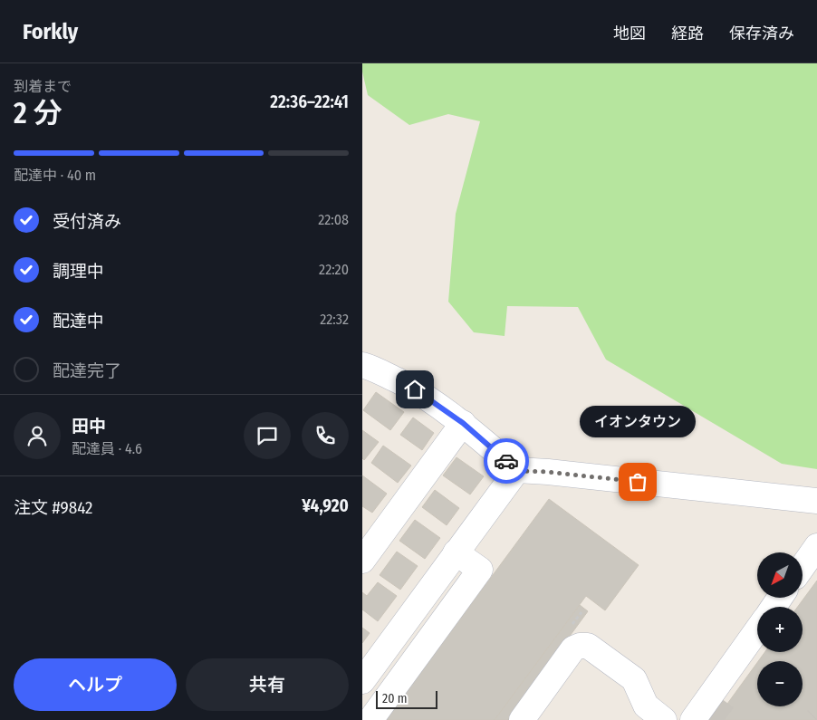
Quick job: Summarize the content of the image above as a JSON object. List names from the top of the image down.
{
  "places": ["イオンタウン"],
  "scale_bar": "20 m",
  "north": "bottom left",
  "page": {
    "header": "Forkly",
    "nav": ["地図", "経路", "保存済み"],
    "heading": ["2 分", "到着まで", "22:36–22:41"],
    "panel": [
      "田中",
      "配達員 · 4.6",
      "注文 #9842",
      "¥4,920"
    ],
    "bar": "配達中 · 40 m",
    "list": [
      ["受付済み", "22:08"],
      ["調理中", "22:20"],
      ["配達中", "22:32"],
      "配達完了"
    ],
    "bubble": "イオンタウン",
    "map_buttons": ["+", "−"],
    "buttons": ["ヘルプ", "共有"],
    "scale": "20 m"
  }
}
